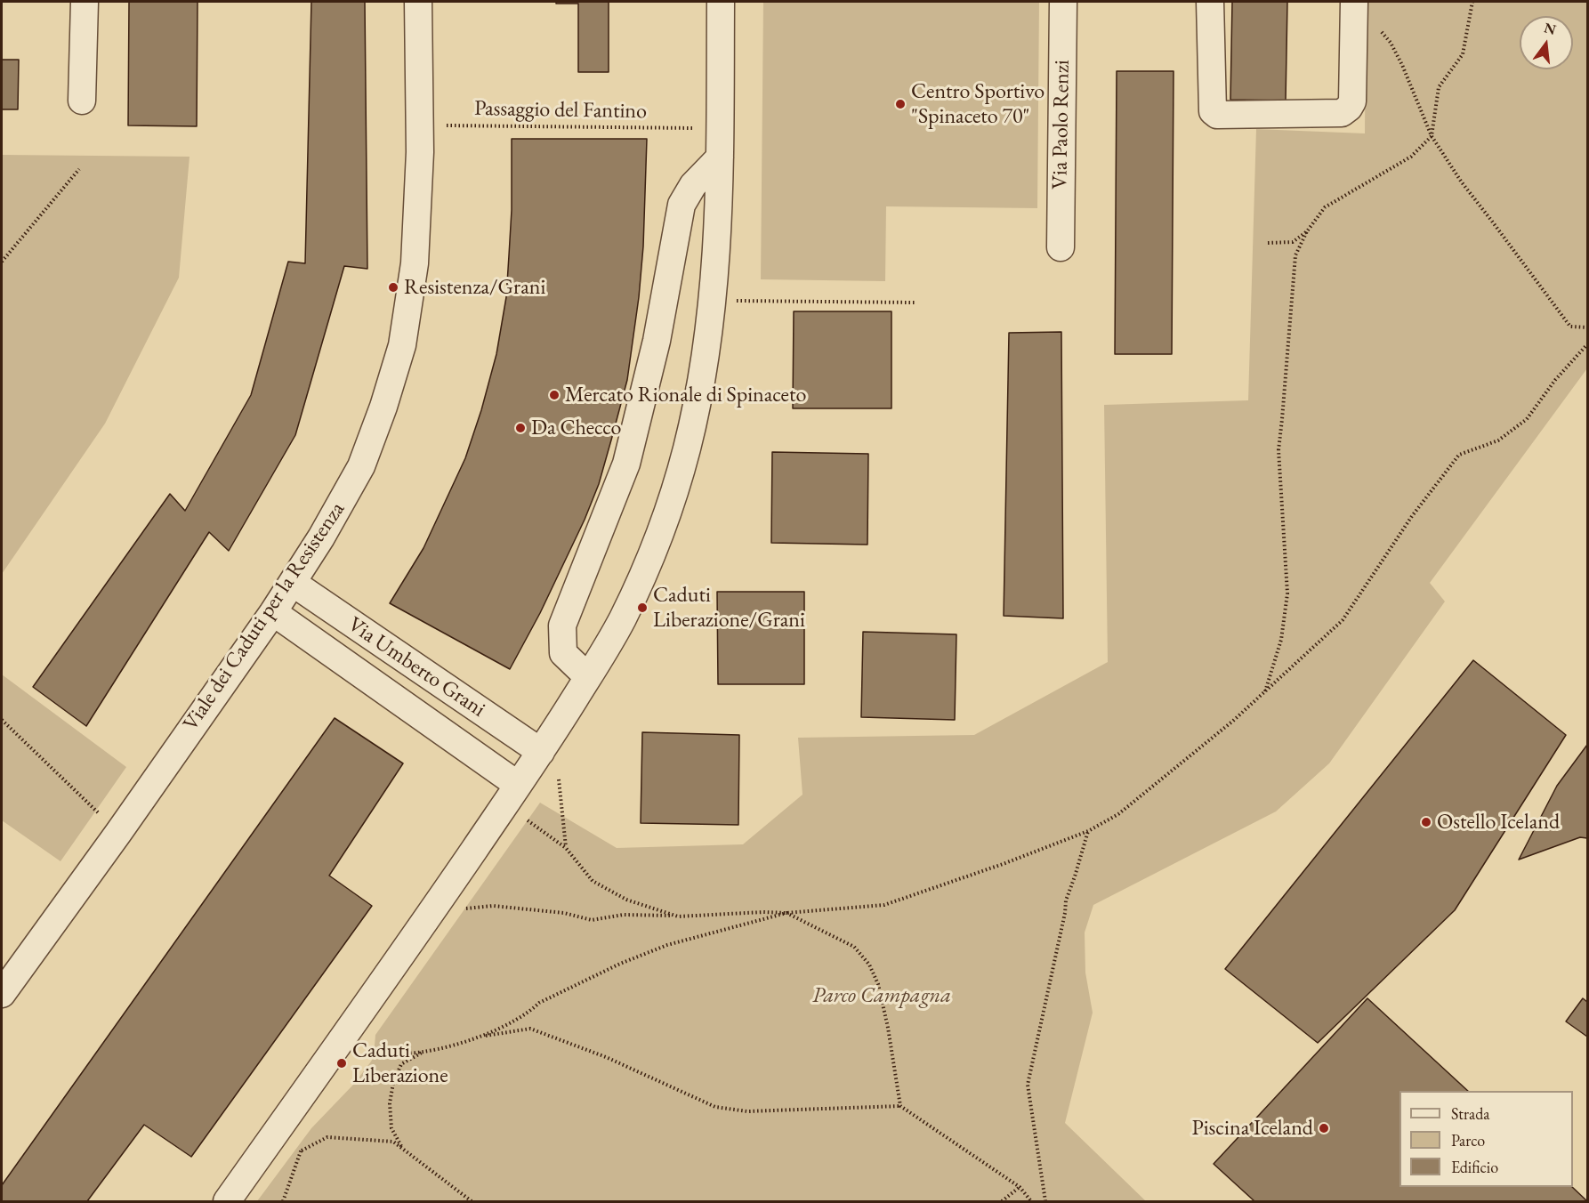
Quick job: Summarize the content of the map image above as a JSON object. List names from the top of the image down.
{
  "streets": {
    "street": ["Via Paolo Renzi", "Viale dei Caduti per la Resistenza", "Via Umberto Grani"],
    "path": ["Passaggio del Fantino"]
  },
  "crossings": [
    ["Passaggio del Fantino", "Viale dei Caduti per la Resistenza"],
    ["Viale dei Caduti per la Resistenza", "Via Umberto Grani"]
  ],
  "parks": ["Parco Campagna"],
  "places": [
    "Centro Sportivo \"Spinaceto 70\"",
    "Resistenza/Grani",
    "Mercato Rionale di Spinaceto",
    "Da Checco",
    "Caduti Liberazione/Grani",
    "Ostello Iceland",
    "Caduti Liberazione",
    "Piscina Iceland"
  ],
  "legend": ["Strada", "Parco", "Edificio"],
  "north": "top"
}
